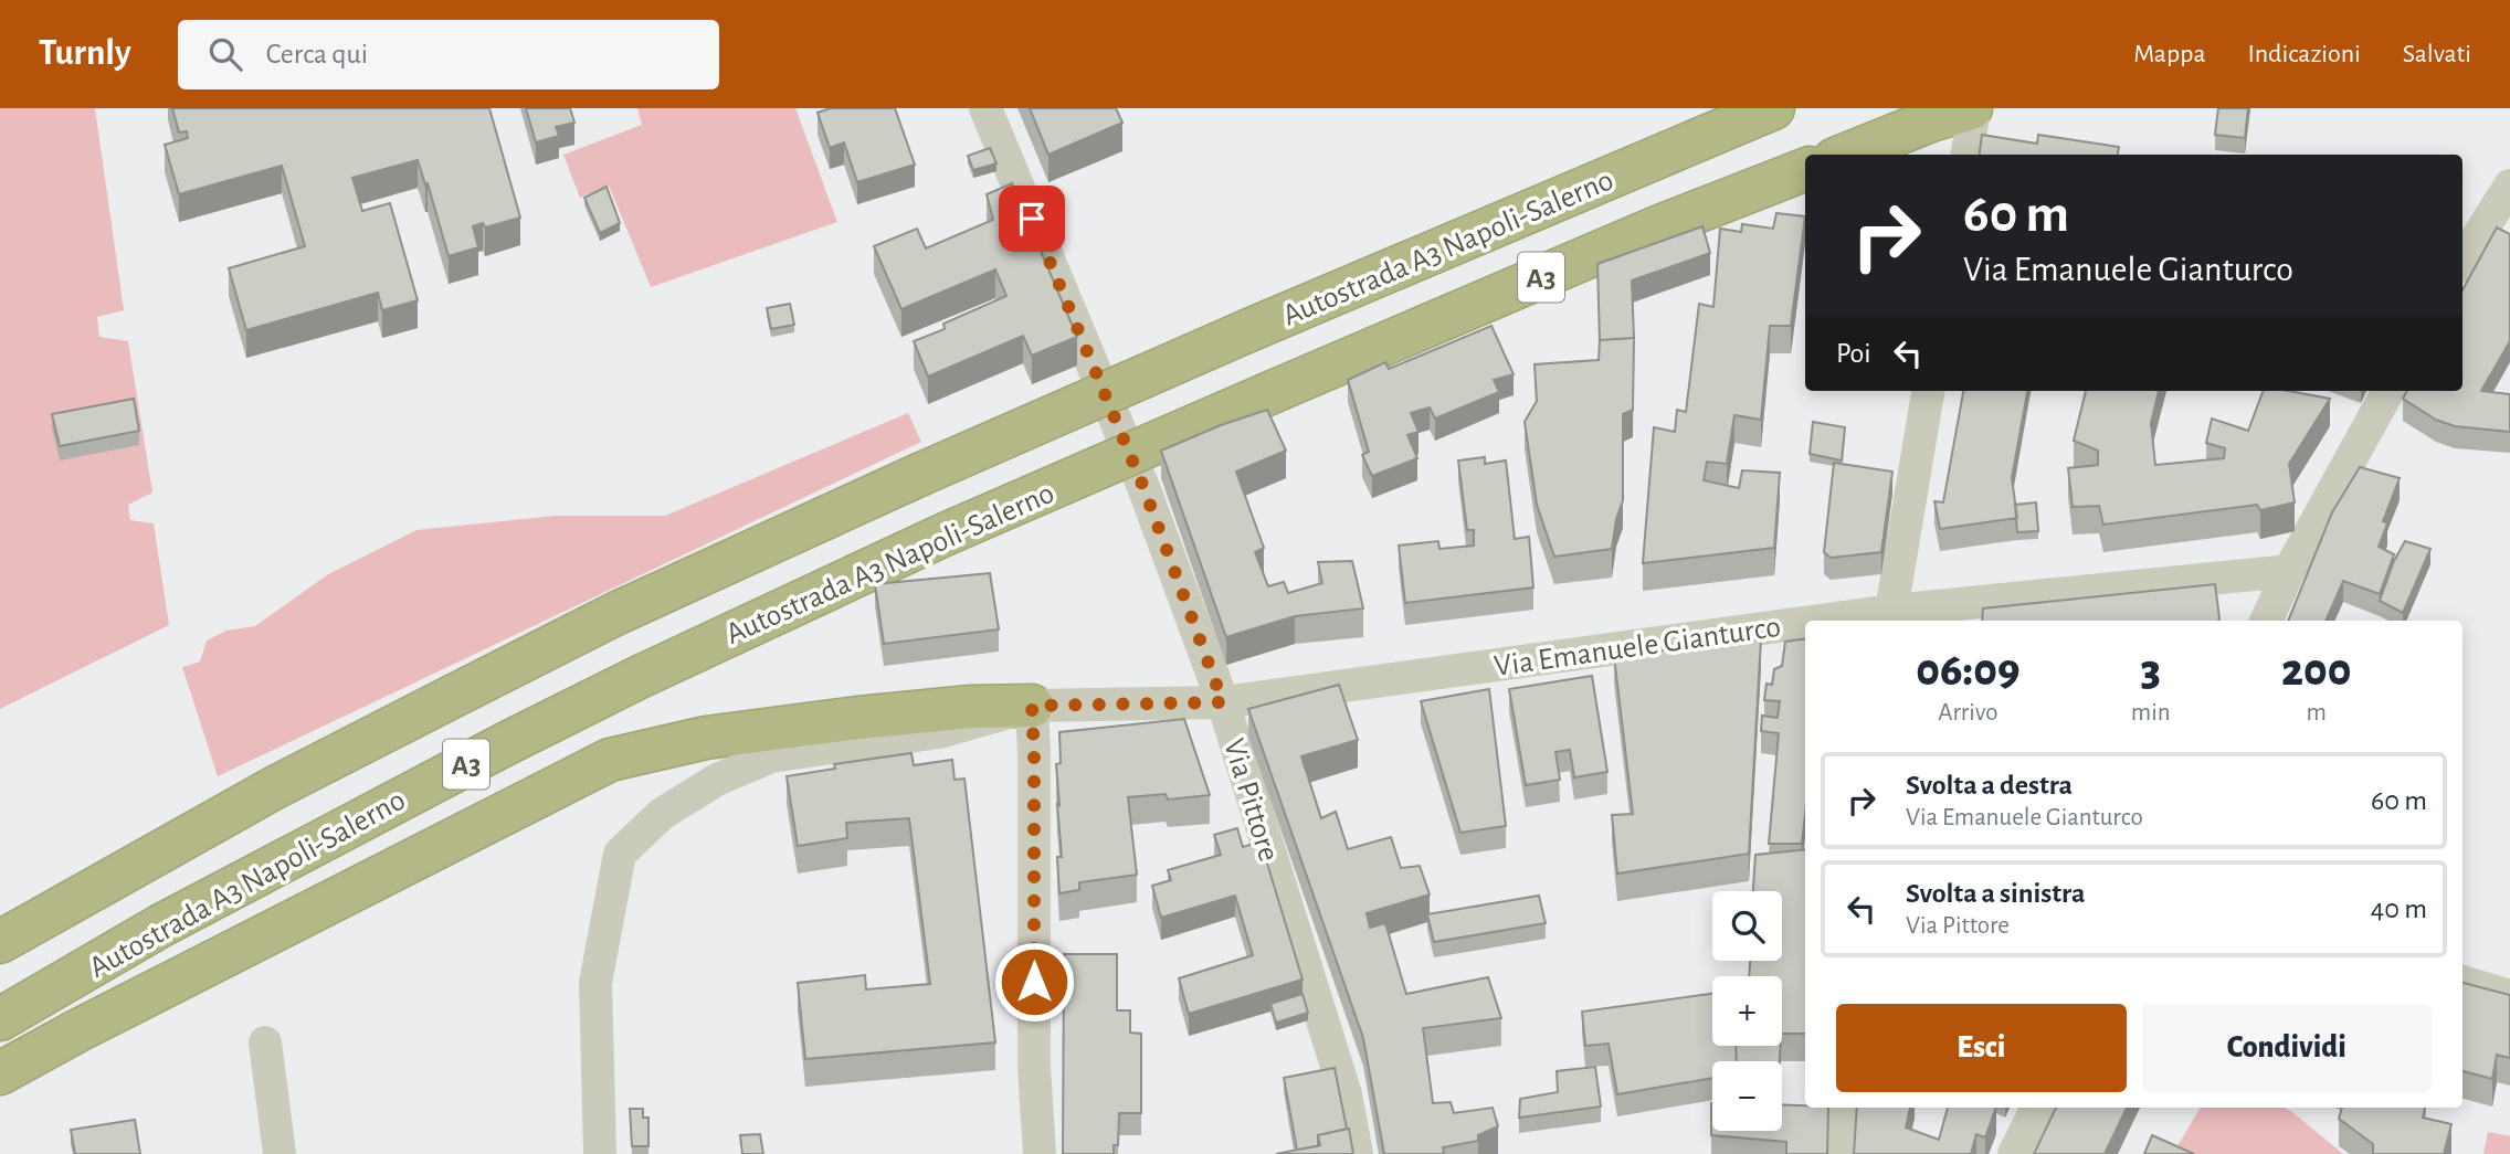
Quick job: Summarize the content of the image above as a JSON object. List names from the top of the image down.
{
  "streets": {
    "highway": ["Autostrada A3 Napoli-Salerno", "A3"],
    "street": ["Via Emanuele Gianturco", "Via Pittore"]
  },
  "crossings": [
    ["Via Emanuele Gianturco", "Via Pittore"]
  ],
  "page": {
    "header": "Turnly",
    "search": "Cerca qui",
    "nav": ["Mappa", "Indicazioni", "Salvati"],
    "turn": ["60 m", "Via Emanuele Gianturco"],
    "then": "Poi",
    "eta": [
      "06:09",
      "Arrivo",
      "3",
      "min",
      "200",
      "m"
    ],
    "list": [
      {
        "name": "Svolta a destra",
        "note": "Via Emanuele Gianturco",
        "value": "60 m"
      },
      {
        "name": "Svolta a sinistra",
        "note": "Via Pittore",
        "value": "40 m"
      }
    ],
    "map_buttons": ["+", "−"],
    "buttons": ["Esci", "Condividi"]
  }
}
